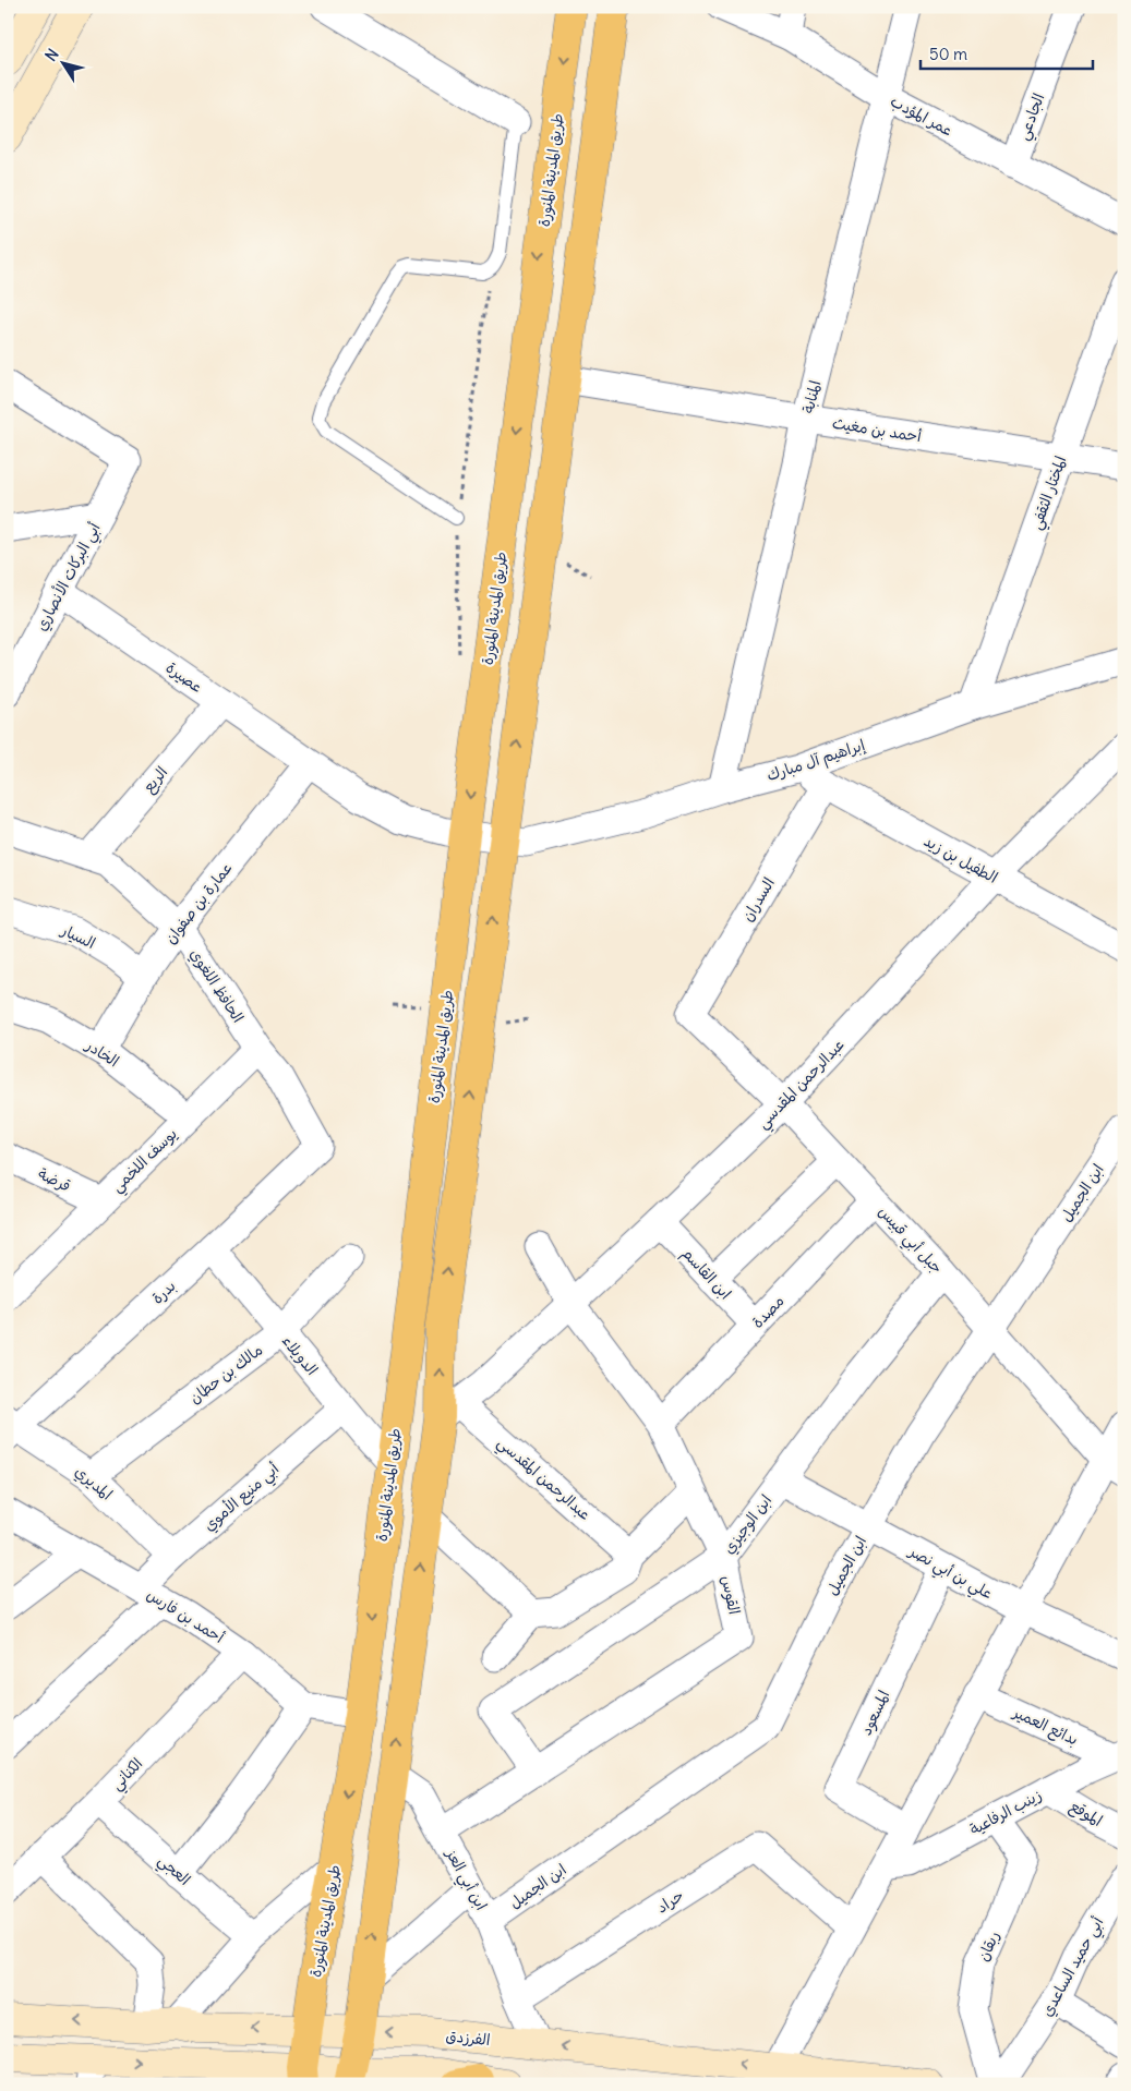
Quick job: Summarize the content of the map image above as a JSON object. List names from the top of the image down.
{
  "streets": {
    "main road": ["طريق المدينة المنورة", "الفرزدق"],
    "street": [
      "عمر المؤدب",
      "الجادعي",
      "المنابة",
      "أحمد بن مغيث",
      "المختار الثقفي",
      "أبي البركات الأنصاري",
      "عصيرة",
      "إبراهيم آل مبارك",
      "الريع",
      "الطفيل بن زيد",
      "السدران",
      "عمارة بن صفوان",
      "السيار",
      "الحافظ اللغوي",
      "الخادر",
      "عبدالرحمن المقدسي",
      "يوسف اللخمي",
      "قرضة",
      "ابن الجميل",
      "جبل أبي قبيس",
      "ابن القاسم",
      "بدرة",
      "مصدة",
      "الدويلاء",
      "مالك بن حطان",
      "المديري",
      "أبي منيع الأموي",
      "ابن الوجيزي",
      "علي بن أبي نصر",
      "القوس",
      "أحمد بن فارس",
      "المسعود",
      "بدائع العمير",
      "الكناني",
      "زينب الرفاعية",
      "الموقع",
      "العجي",
      "ابن أبي العز",
      "حراد",
      "ربقان",
      "أبي حميد الساعدي"
    ]
  },
  "crossings": [
    ["عمر المؤدب", "الجادعي"],
    ["عمر المؤدب", "المنابة"],
    ["طريق المدينة المنورة", "عصيرة"],
    ["طريق المدينة المنورة", "إبراهيم آل مبارك"],
    ["طريق المدينة المنورة", "الدويلاء"],
    ["طريق المدينة المنورة", "الفرزدق"],
    ["المنابة", "أحمد بن مغيث"],
    ["المنابة", "إبراهيم آل مبارك"],
    ["أحمد بن مغيث", "المختار الثقفي"],
    ["المختار الثقفي", "إبراهيم آل مبارك"],
    ["أبي البركات الأنصاري", "عصيرة"],
    ["عصيرة", "إبراهيم آل مبارك"],
    ["عصيرة", "الريع"],
    ["عصيرة", "عمارة بن صفوان"],
    ["إبراهيم آل مبارك", "الطفيل بن زيد"],
    ["الريع", "الحافظ اللغوي"],
    ["الطفيل بن زيد", "السدران"],
    ["الطفيل بن زيد", "عبدالرحمن المقدسي"],
    ["السدران", "جبل أبي قبيس"],
    ["عمارة بن صفوان", "السيار"],
    ["عمارة بن صفوان", "الحافظ اللغوي"],
    ["عمارة بن صفوان", "الخادر"],
    ["الحافظ اللغوي", "يوسف اللخمي"],
    ["الحافظ اللغوي", "بدرة"],
    ["الخادر", "يوسف اللخمي"],
    ["عبدالرحمن المقدسي", "جبل أبي قبيس"],
    ["عبدالرحمن المقدسي", "ابن القاسم"],
    ["عبدالرحمن المقدسي", "القوس"],
    ["يوسف اللخمي", "قرضة"],
    ["يوسف اللخمي", "بدرة"],
    ["ابن الجميل", "جبل أبي قبيس"],
    ["ابن الجميل", "علي بن أبي نصر"],
    ["ابن الجميل", "ابن أبي العز"],
    ["جبل أبي قبيس", "مصدة"],
    ["جبل أبي قبيس", "ابن الوجيزي"],
    ["ابن القاسم", "مصدة"],
    ["بدرة", "الدويلاء"],
    ["بدرة", "المديري"],
    ["مصدة", "القوس"],
    ["الدويلاء", "مالك بن حطان"],
    ["الدويلاء", "أبي منيع الأموي"],
    ["مالك بن حطان", "المديري"],
    ["المديري", "أبي منيع الأموي"],
    ["أبي منيع الأموي", "أحمد بن فارس"],
    ["ابن الوجيزي", "علي بن أبي نصر"],
    ["ابن الوجيزي", "القوس"],
    ["علي بن أبي نصر", "المسعود"],
    ["القوس", "ابن أبي العز"],
    ["أحمد بن فارس", "الكناني"],
    ["بدائع العمير", "زينب الرفاعية"],
    ["الكناني", "العجي"],
    ["زينب الرفاعية", "الموقع"],
    ["زينب الرفاعية", "ربقان"],
    ["ابن أبي العز", "حراد"]
  ],
  "scale_bar": "50 m",
  "north": "top left"
}
